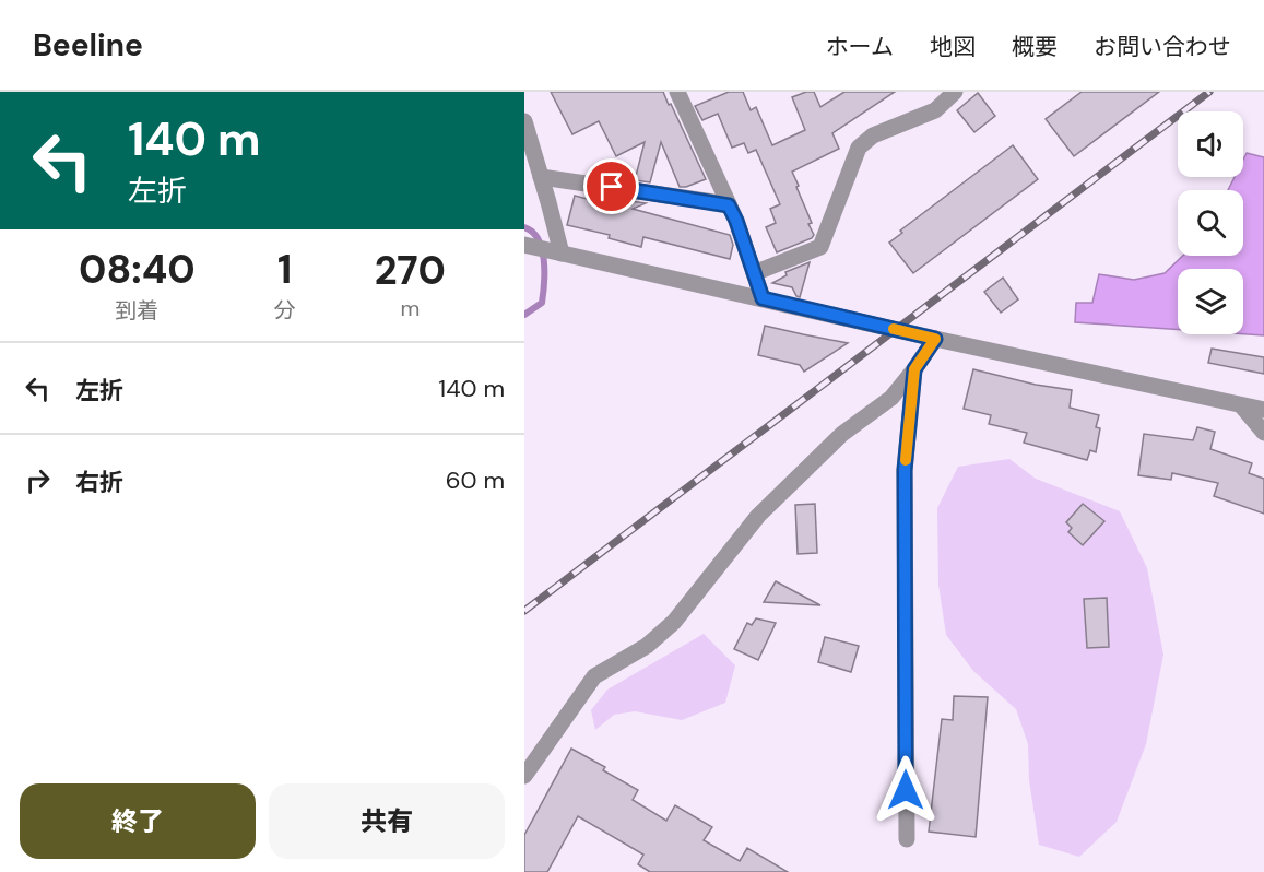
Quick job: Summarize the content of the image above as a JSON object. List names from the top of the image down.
{
  "page": {
    "header": "Beeline",
    "nav": [
      "ホーム",
      "地図",
      "概要",
      "お問い合わせ"
    ],
    "turn": ["140 m", "左折"],
    "eta": [
      "08:40",
      "到着",
      "1",
      "分",
      "270",
      "m"
    ],
    "list": [
      {
        "name": "左折",
        "value": "140 m"
      },
      {
        "name": "右折",
        "value": "60 m"
      }
    ],
    "buttons": ["終了", "共有"]
  }
}
